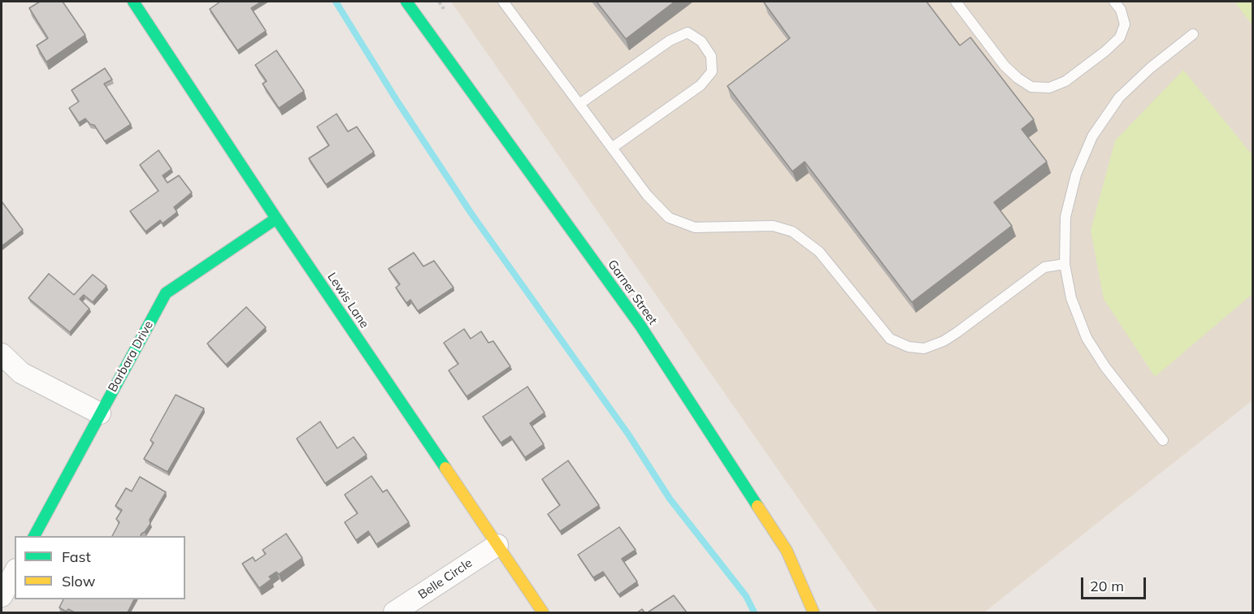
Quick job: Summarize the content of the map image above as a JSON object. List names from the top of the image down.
{
  "streets": {
    "street": [
      "Garner Street",
      "Lewis Lane",
      "Barbara Drive",
      "Belle Circle"
    ]
  },
  "crossings": [
    ["Lewis Lane", "Barbara Drive"],
    ["Lewis Lane", "Belle Circle"]
  ],
  "legend": ["Fast", "Slow"],
  "scale_bar": "20 m"
}
